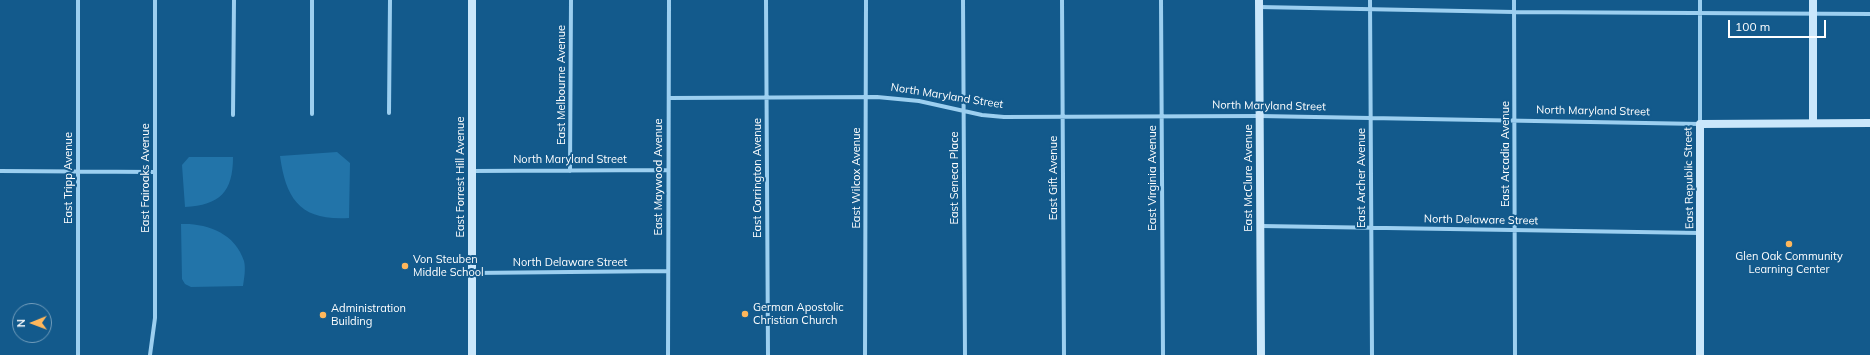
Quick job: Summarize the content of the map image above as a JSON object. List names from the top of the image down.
{
  "streets": {
    "street": [
      "East Melbourne Avenue",
      "North Maryland Street",
      "East Arcadia Avenue",
      "East Forrest Hill Avenue",
      "East Maywood Avenue",
      "East Tripp Avenue",
      "East Fairoaks Avenue",
      "East Corrington Avenue",
      "East Wilcox Avenue",
      "East Seneca Place",
      "East Gift Avenue",
      "East Virginia Avenue",
      "East McClure Avenue",
      "East Archer Avenue",
      "East Republic Street",
      "North Delaware Street"
    ]
  },
  "crossings": [
    ["East Melbourne Avenue", "North Maryland Street"],
    ["North Maryland Street", "East Arcadia Avenue"],
    ["North Maryland Street", "East Forrest Hill Avenue"],
    ["North Maryland Street", "East Maywood Avenue"],
    ["North Maryland Street", "East Corrington Avenue"],
    ["North Maryland Street", "East Wilcox Avenue"],
    ["North Maryland Street", "East Seneca Place"],
    ["North Maryland Street", "East Gift Avenue"],
    ["North Maryland Street", "East Virginia Avenue"],
    ["North Maryland Street", "East McClure Avenue"],
    ["North Maryland Street", "East Archer Avenue"],
    ["North Maryland Street", "East Republic Street"],
    ["East Arcadia Avenue", "North Delaware Street"],
    ["East Forrest Hill Avenue", "North Delaware Street"],
    ["East Maywood Avenue", "North Delaware Street"],
    ["East McClure Avenue", "North Delaware Street"],
    ["East Archer Avenue", "North Delaware Street"],
    ["East Republic Street", "North Delaware Street"]
  ],
  "places": [
    "Glen Oak Community Learning Center",
    "Von Steuben Middle School",
    "German Apostolic Christian Church",
    "Administration Building"
  ],
  "scale_bar": "100 m",
  "north": "left"
}
